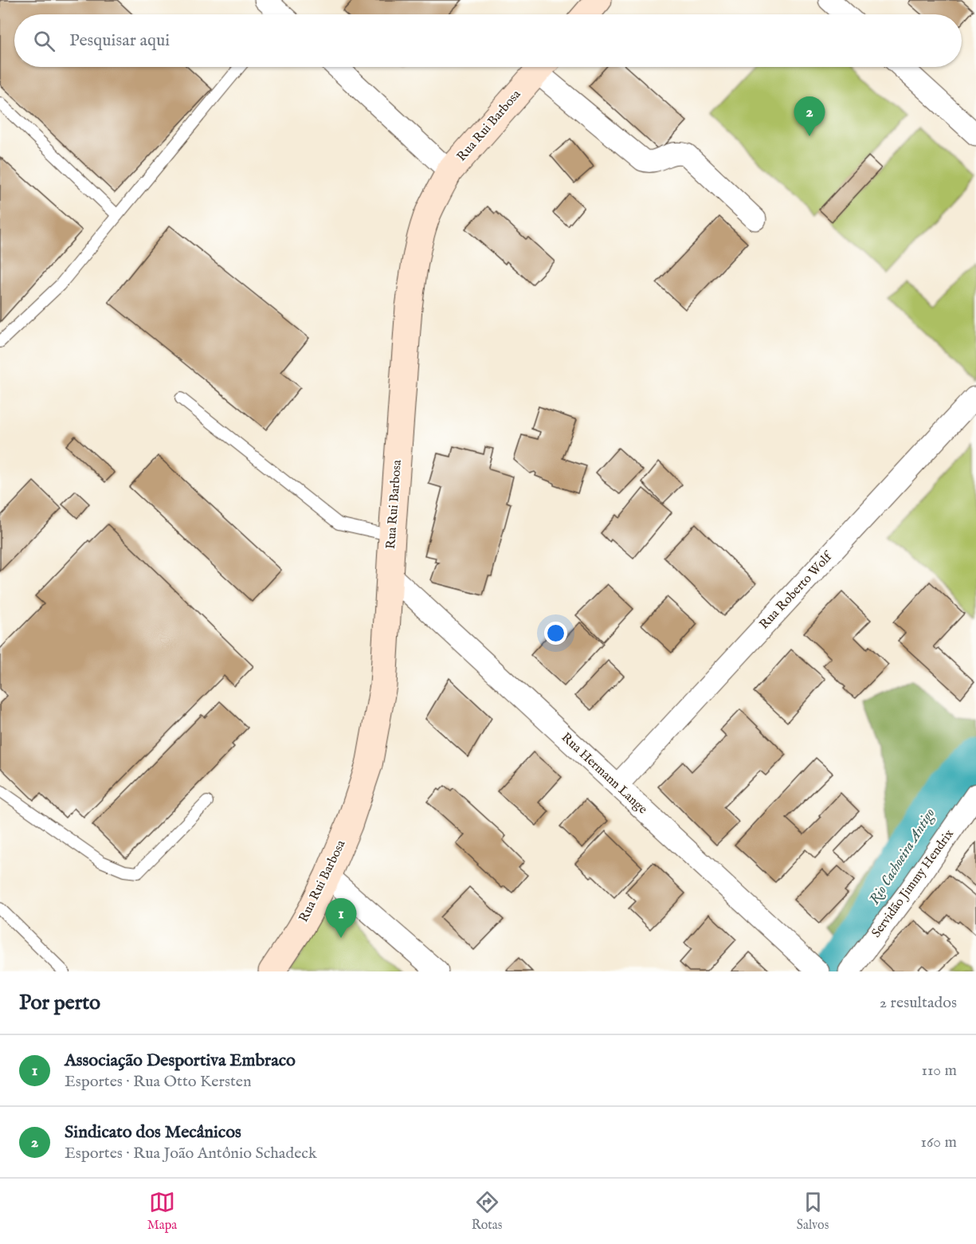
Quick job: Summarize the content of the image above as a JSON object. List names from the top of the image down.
{
  "streets": {
    "main road": ["Rua Rui Barbosa"],
    "street": ["Rua Roberto Wolf", "Rua Hermann Lange", "Servidão Jimmy Hendrix"]
  },
  "crossings": [
    ["Rua Rui Barbosa", "Rua Hermann Lange"],
    ["Rua Roberto Wolf", "Rua Hermann Lange"]
  ],
  "water": ["Rio Cachoeira Antigo"],
  "page": {
    "search": "Pesquisar aqui",
    "pins": ["2", "1"],
    "heading": ["Por perto", "2 resultados"],
    "list": [
      {
        "mark": "1",
        "name": "Associação Desportiva Embraco",
        "note": "Esportes · Rua Otto Kersten",
        "value": "110 m"
      },
      {
        "mark": "2",
        "name": "Sindicato dos Mecânicos",
        "note": "Esportes · Rua João Antônio Schadeck",
        "value": "160 m"
      }
    ],
    "nav": ["Mapa", "Rotas", "Salvos"]
  }
}
